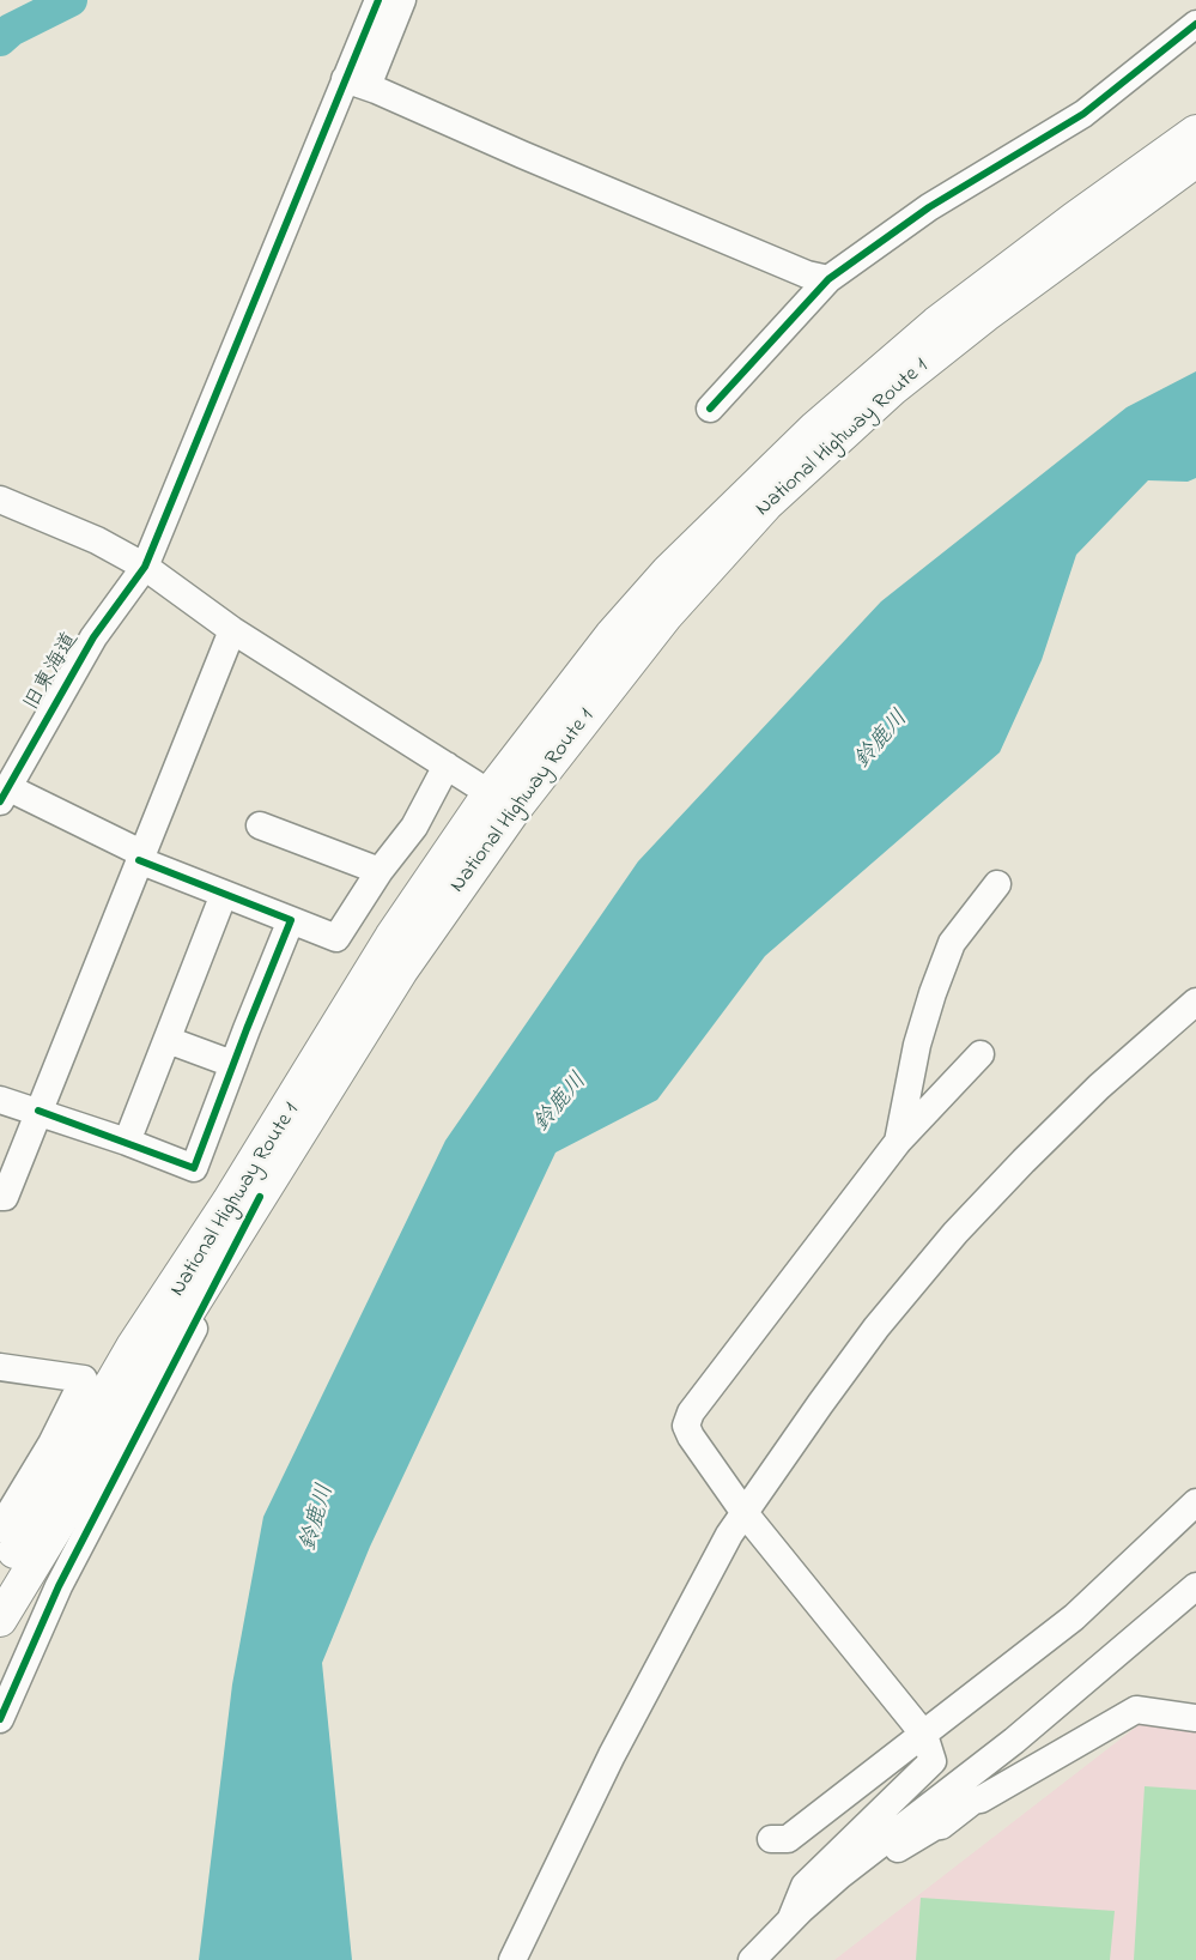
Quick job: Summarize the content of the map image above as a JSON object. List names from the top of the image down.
{
  "streets": {
    "highway": ["National Highway Route 1"],
    "street": ["旧東海道"]
  },
  "water": ["鈴鹿川"]
}
